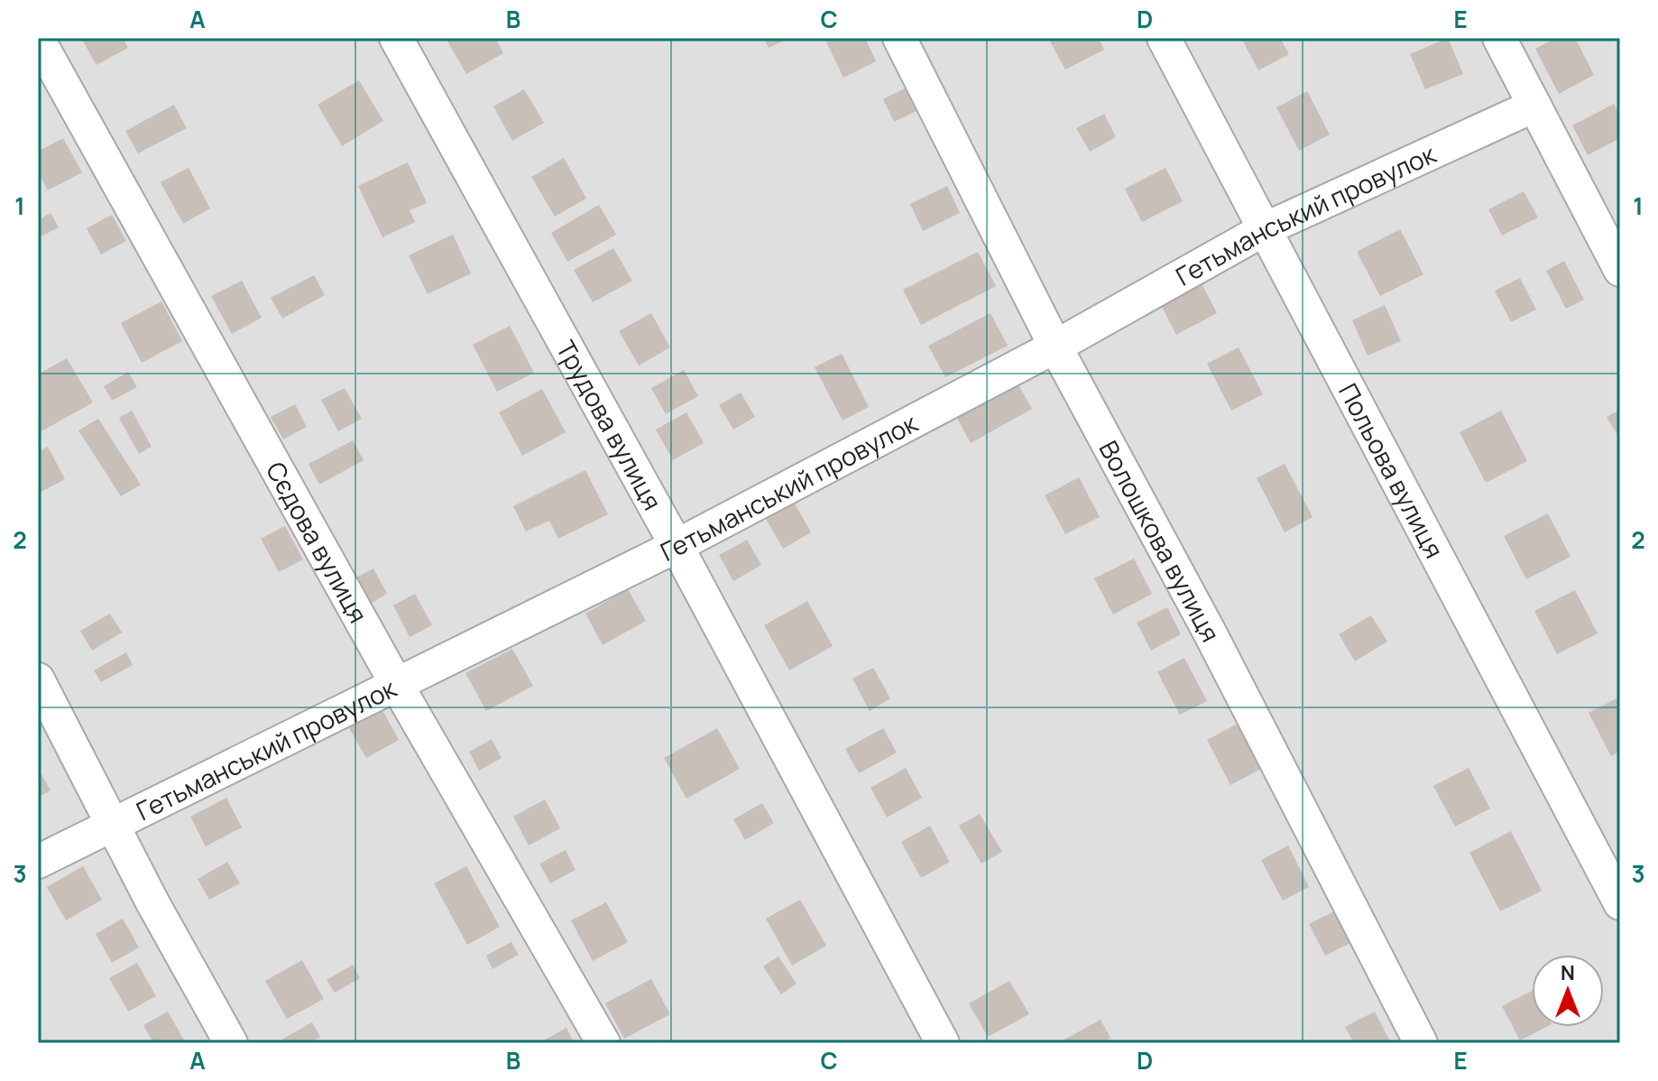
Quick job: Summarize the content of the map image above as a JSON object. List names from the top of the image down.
{
  "streets": {
    "street": [
      "Гетьманський провулок",
      "Трудова вулиця",
      "Польова вулиця",
      "Волошкова вулиця",
      "Сєдова вулиця"
    ]
  },
  "crossings": [
    ["Гетьманський провулок", "Трудова вулиця"],
    ["Гетьманський провулок", "Польова вулиця"],
    ["Гетьманський провулок", "Волошкова вулиця"],
    ["Гетьманський провулок", "Сєдова вулиця"]
  ],
  "north": "top",
  "grid": {
    "columns": [
      "A",
      "B",
      "C",
      "D",
      "E"
    ],
    "rows": ["1", "2", "3"]
  }
}
